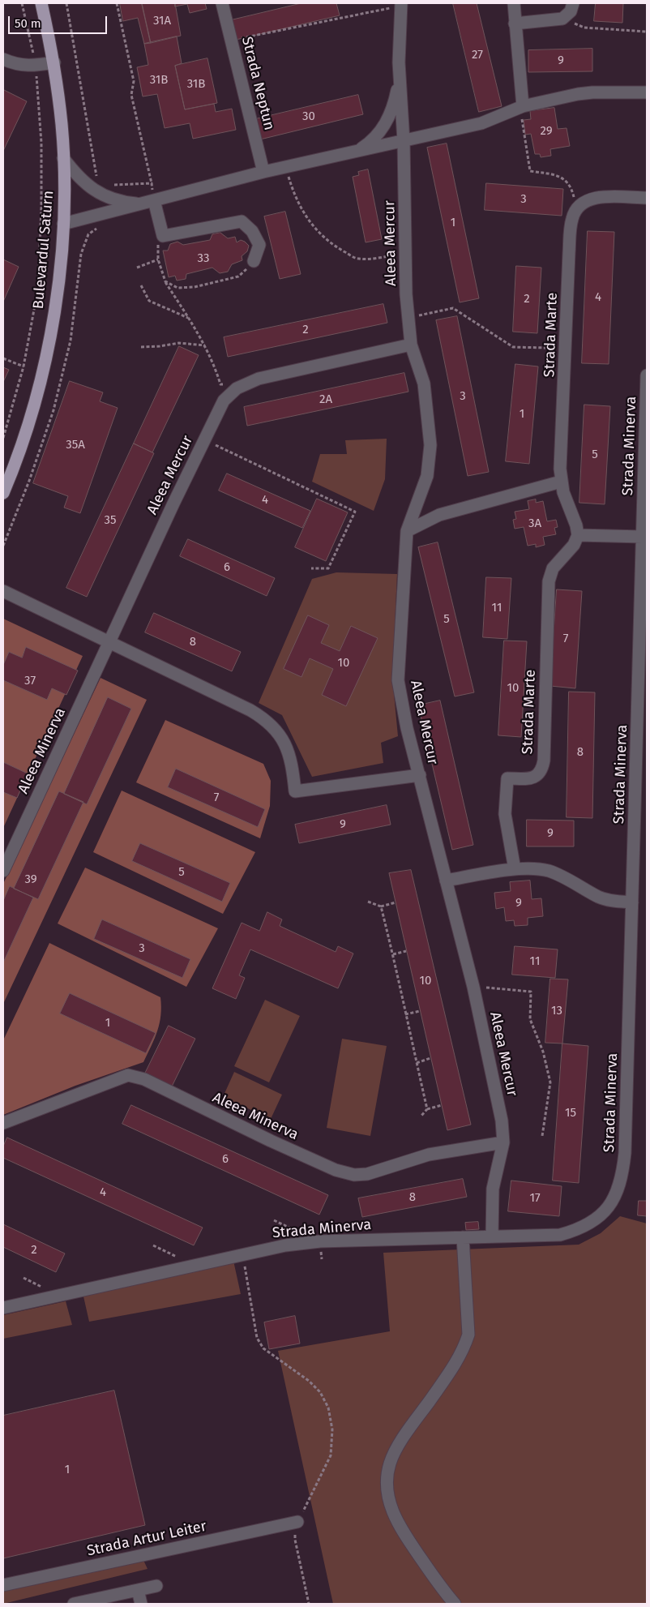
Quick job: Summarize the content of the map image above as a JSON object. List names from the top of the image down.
{
  "streets": {
    "main road": ["Bulevardul Saturn"],
    "street": [
      "Strada Neptun",
      "Aleea Mercur",
      "Strada Marte",
      "Strada Minerva",
      "Aleea Minerva",
      "Strada Artur Leiter"
    ]
  },
  "crossings": [
    ["Aleea Mercur", "Strada Minerva"],
    ["Aleea Mercur", "Aleea Minerva"]
  ],
  "house_numbers": [
    "31A",
    "27",
    "9",
    "31B",
    "31B",
    "30",
    "29",
    "3",
    "1",
    "33",
    "4",
    "2",
    "2",
    "3",
    "2A",
    "1",
    "35A",
    "5",
    "4",
    "35",
    "3A",
    "6",
    "11",
    "5",
    "7",
    "8",
    "10",
    "37",
    "10",
    "8",
    "7",
    "9",
    "9",
    "5",
    "39",
    "9",
    "3",
    "11",
    "10",
    "13",
    "1",
    "15",
    "6",
    "4",
    "8",
    "17",
    "2",
    "1"
  ],
  "scale_bar": "50 m"
}
